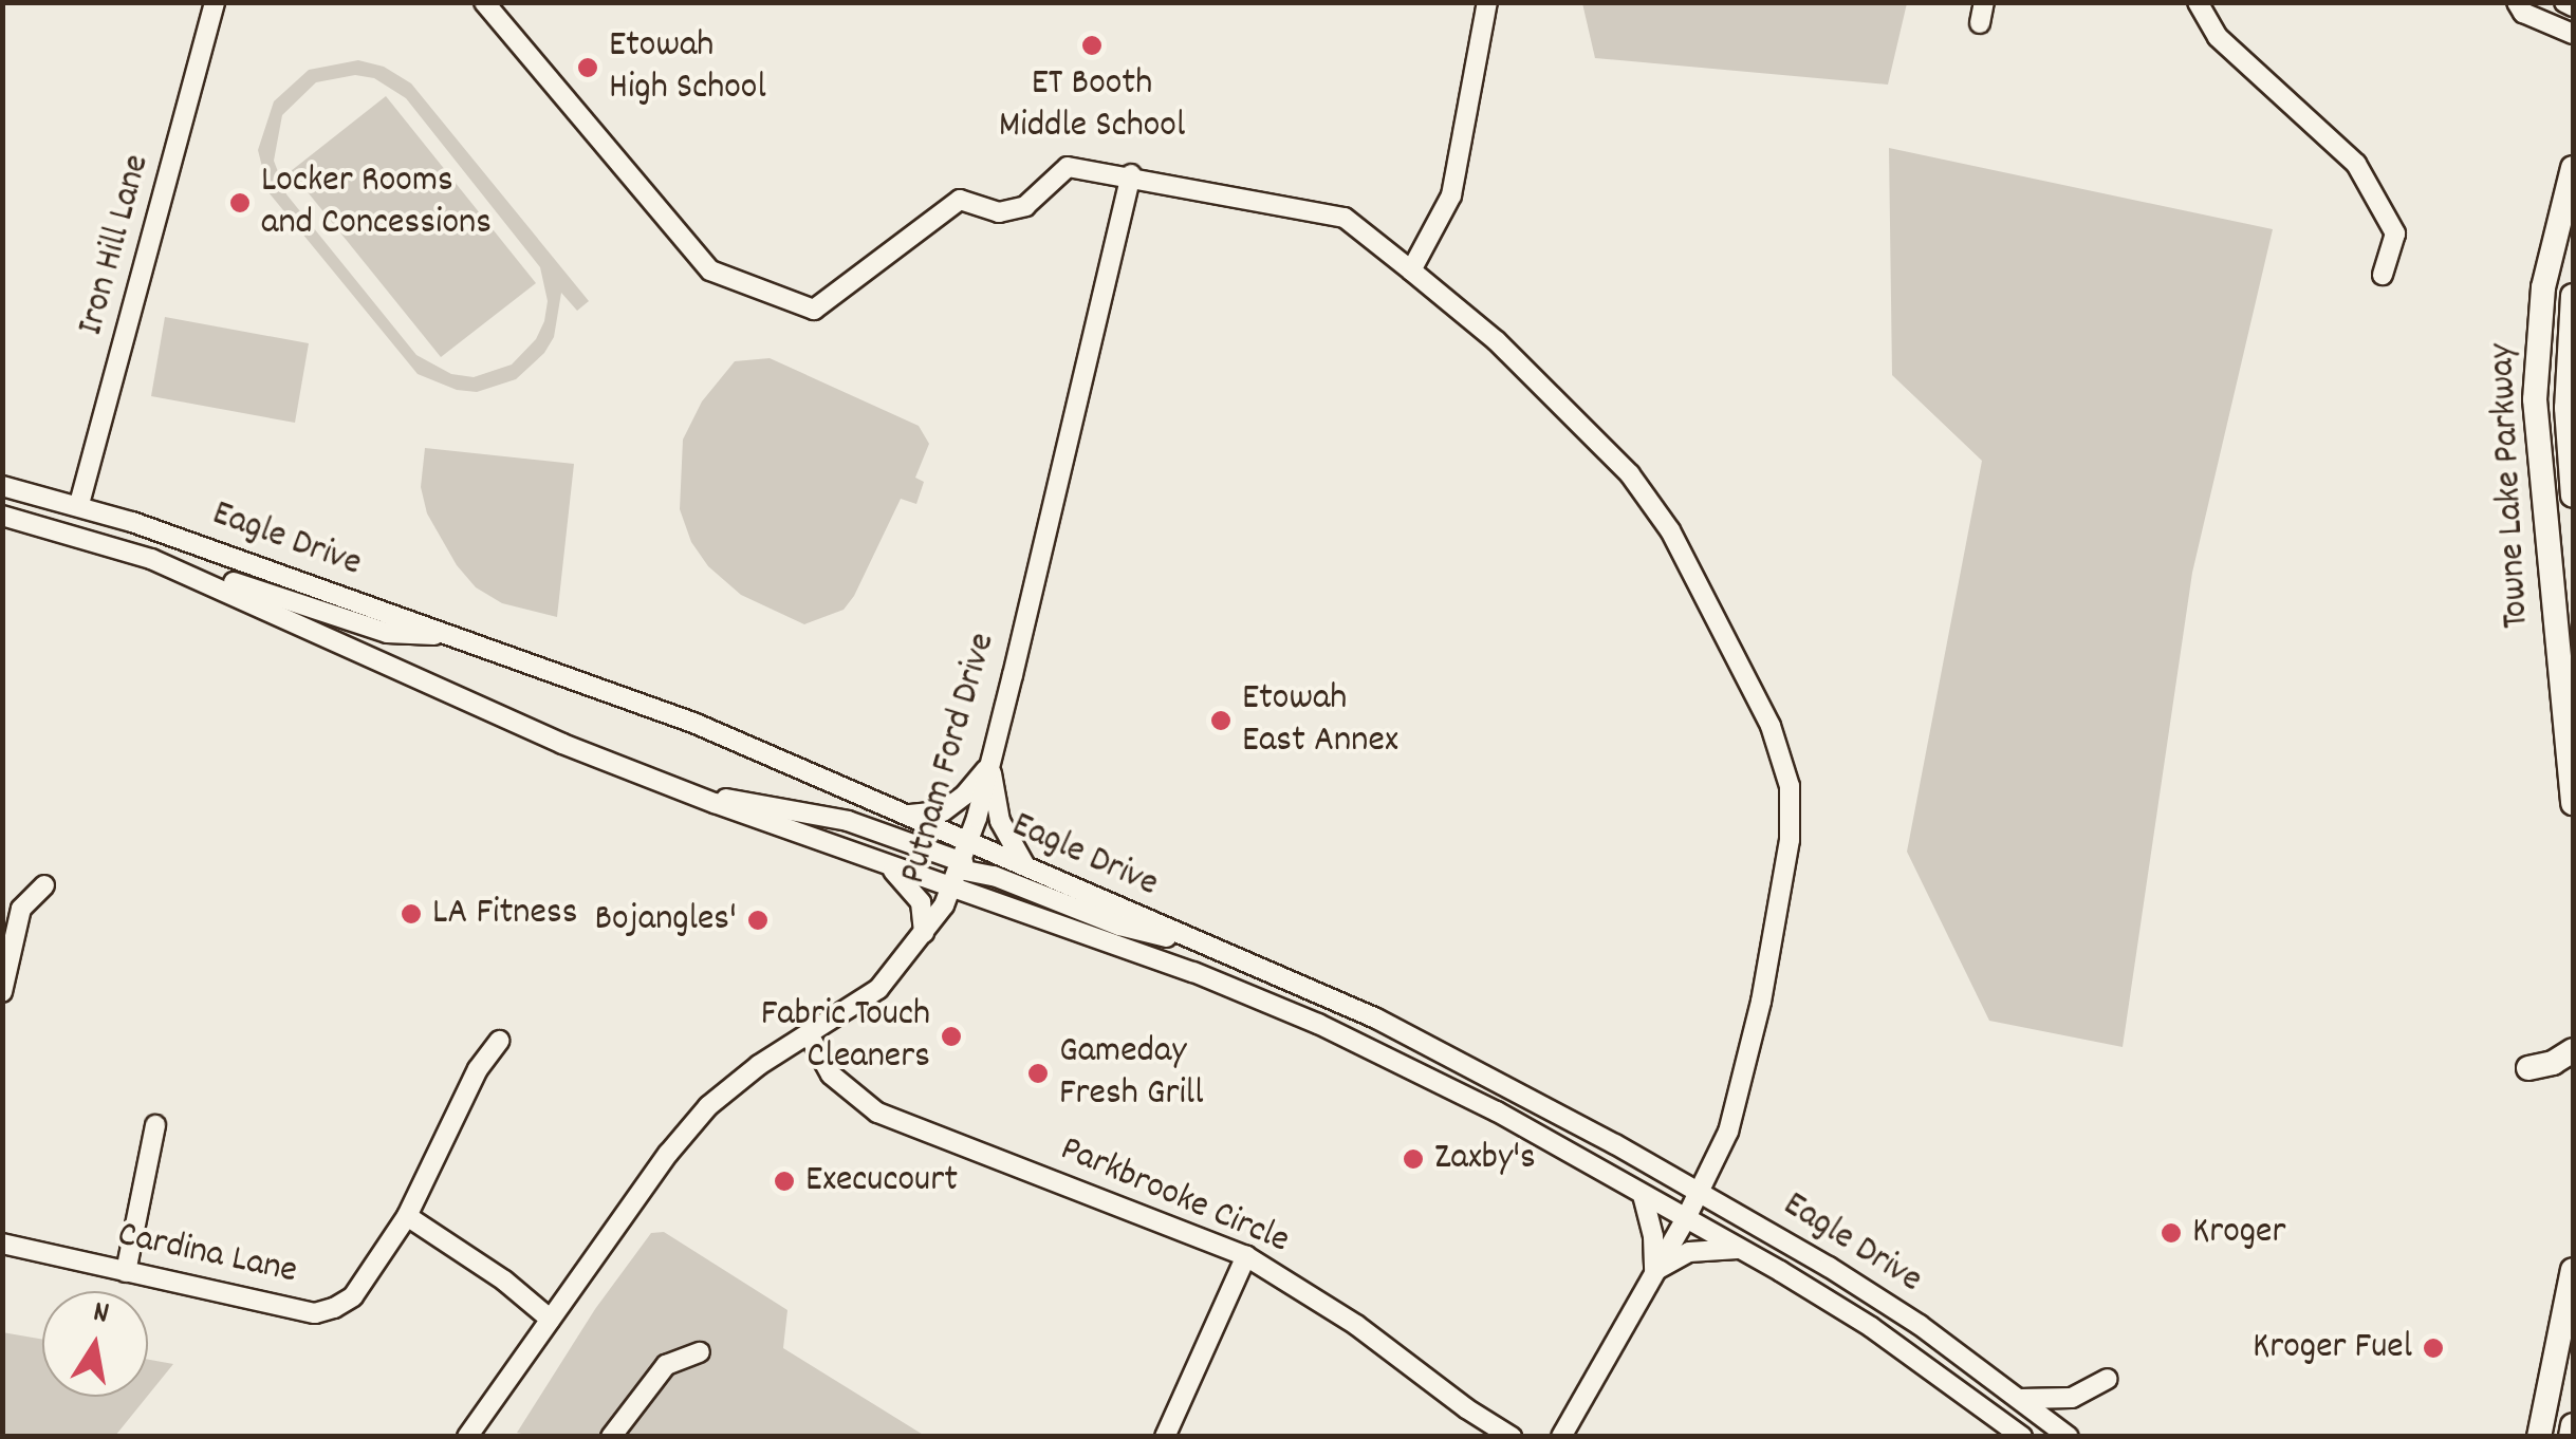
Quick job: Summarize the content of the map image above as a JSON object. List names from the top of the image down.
{
  "streets": {
    "main road": ["Towne Lake Parkway"],
    "street": [
      "Iron Hill Lane",
      "Eagle Drive",
      "Putnam Ford Drive",
      "Parkbrooke Circle",
      "Cardina Lane"
    ]
  },
  "crossings": [
    ["Iron Hill Lane", "Eagle Drive"],
    ["Eagle Drive", "Putnam Ford Drive"],
    ["Putnam Ford Drive", "Parkbrooke Circle"]
  ],
  "places": [
    "ET Booth Middle School",
    "Etowah High School",
    "Locker Rooms and Concessions",
    "Etowah East Annex",
    "LA Fitness",
    "Bojangles'",
    "Fabric Touch Cleaners",
    "Gameday Fresh Grill",
    "Zaxby's",
    "Execucourt",
    "Kroger",
    "Kroger Fuel"
  ],
  "north": "top"
}
